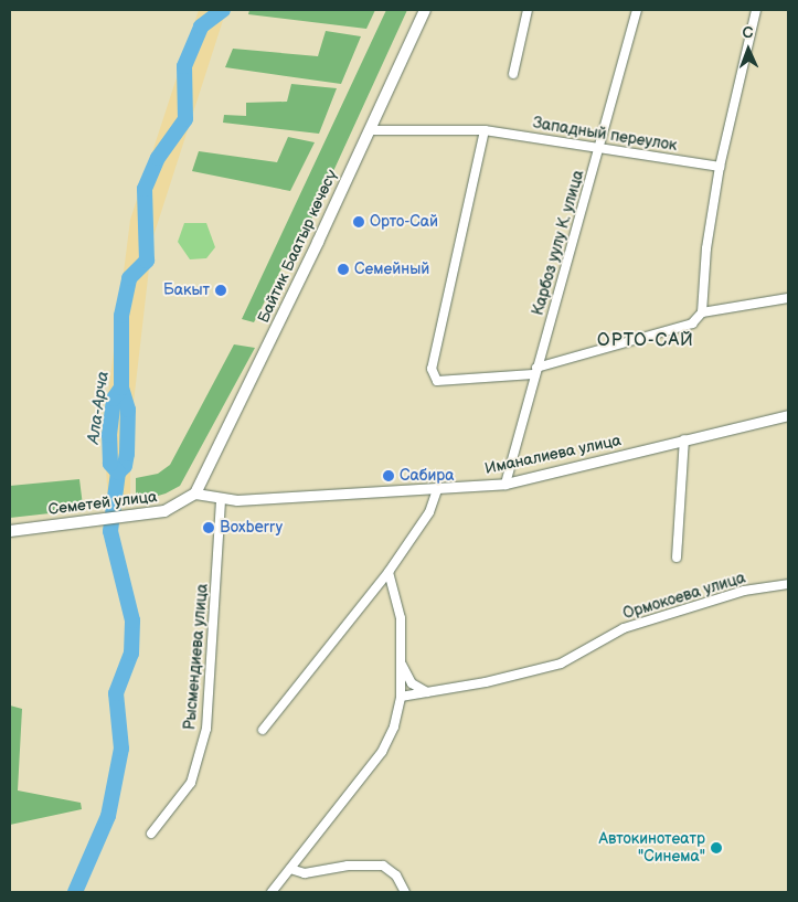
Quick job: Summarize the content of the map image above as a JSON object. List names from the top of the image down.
{
  "streets": {
    "main road": ["Байтик Баатыр көчөсү", "Семетей улица"],
    "street": [
      "Западный переулок",
      "Карбоз уулу К. улица",
      "Иманалиева улица",
      "Ормокоева улица",
      "Рысмендиева улица"
    ]
  },
  "crossings": [
    ["Западный переулок", "Карбоз уулу К. улица"],
    ["Западный переулок", "Байтик Баатыр көчөсү"],
    ["Карбоз уулу К. улица", "Иманалиева улица"],
    ["Байтик Баатыр көчөсү", "Иманалиева улица"],
    ["Байтик Баатыр көчөсү", "Семетей улица"],
    ["Иманалиева улица", "Семетей улица"],
    ["Иманалиева улица", "Рысмендиева улица"]
  ],
  "districts": ["ОРТО-САЙ"],
  "water": ["Ала-Арча"],
  "places": [
    "Орто-Сай",
    "Семейный",
    "Бакыт",
    "Сабира",
    "Boxberry",
    "Автокинотеатр \"Синема\""
  ],
  "north": "top"
}
